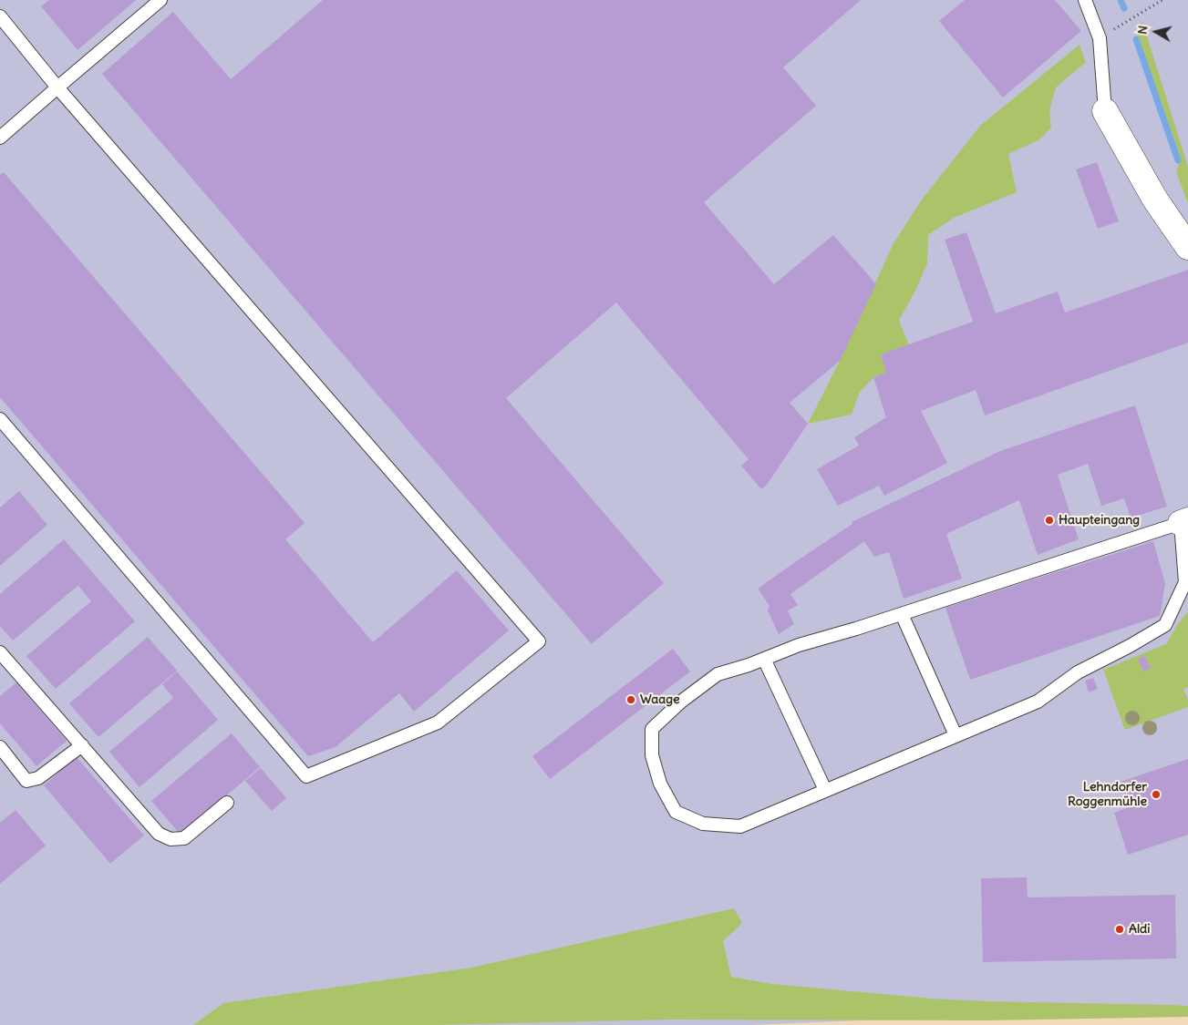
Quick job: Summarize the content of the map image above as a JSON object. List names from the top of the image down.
{
  "places": [
    "Haupteingang",
    "Waage",
    "Lehndorfer Roggenmühle",
    "Aldi"
  ],
  "north": "left"
}
